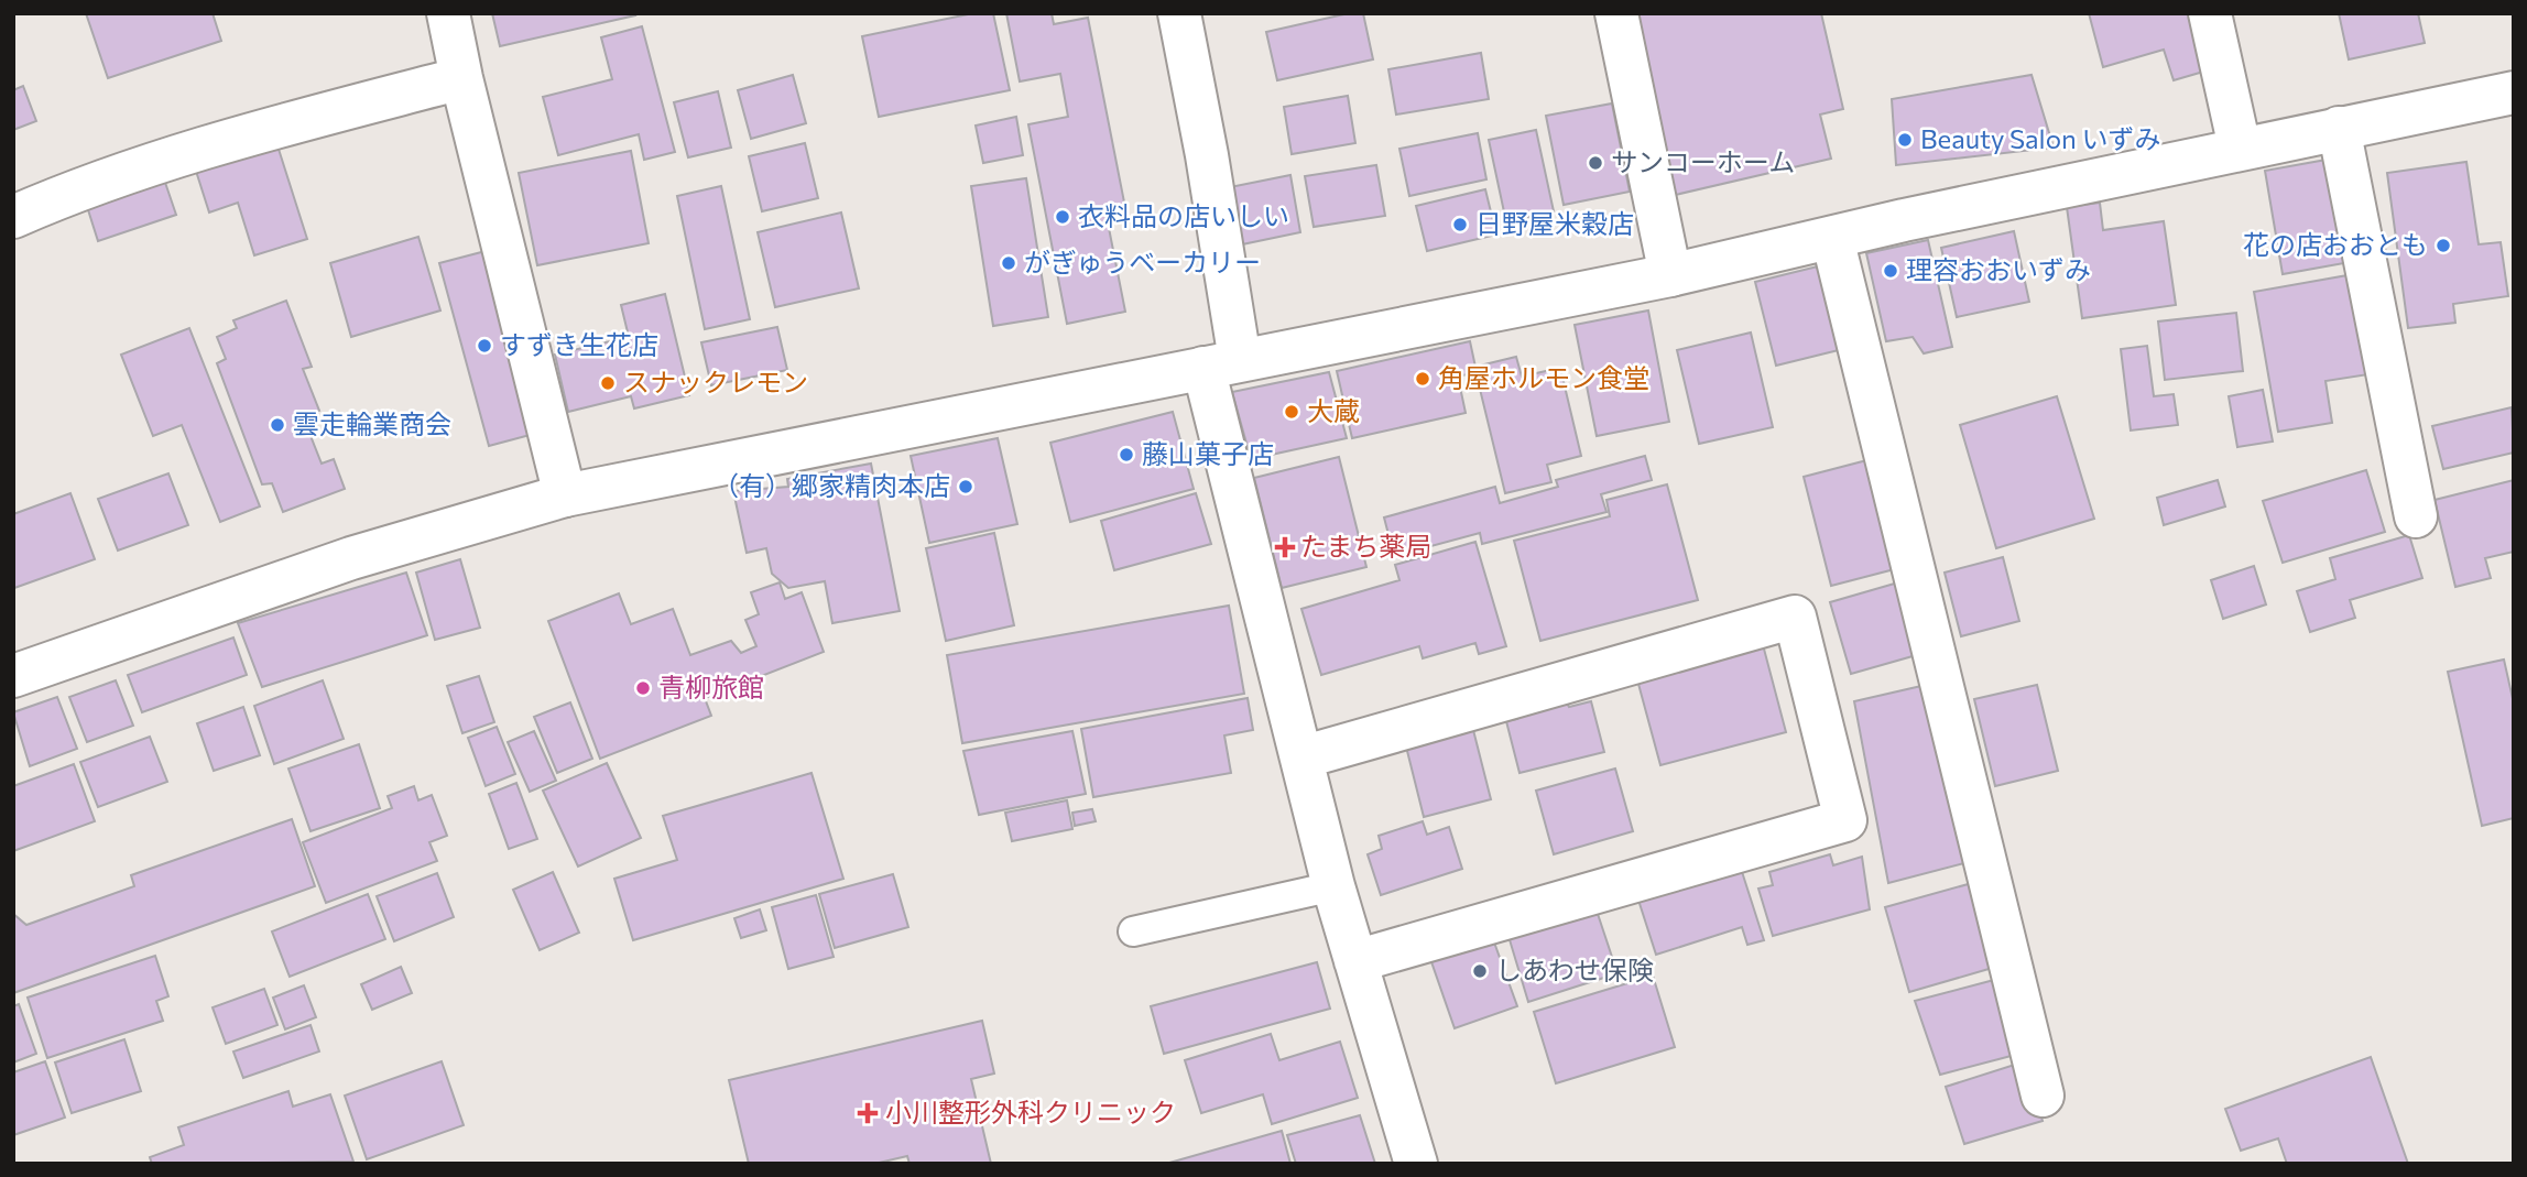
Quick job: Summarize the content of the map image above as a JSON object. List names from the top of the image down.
{
  "places": {
    "other": [
      "Beauty Salon いずみ",
      "サンコーホーム",
      "衣料品の店いしい",
      "日野屋米穀店",
      "花の店おおとも",
      "がぎゅうベーカリー",
      "理容おおいずみ",
      "すずき生花店",
      "角屋ホルモン食堂",
      "スナックレモン",
      "大蔵",
      "雲走輪業商会",
      "藤山菓子店",
      "（有）郷家精肉本店",
      "青柳旅館",
      "しあわせ保険"
    ],
    "health": ["たまち薬局", "小川整形外科クリニック"]
  }
}
